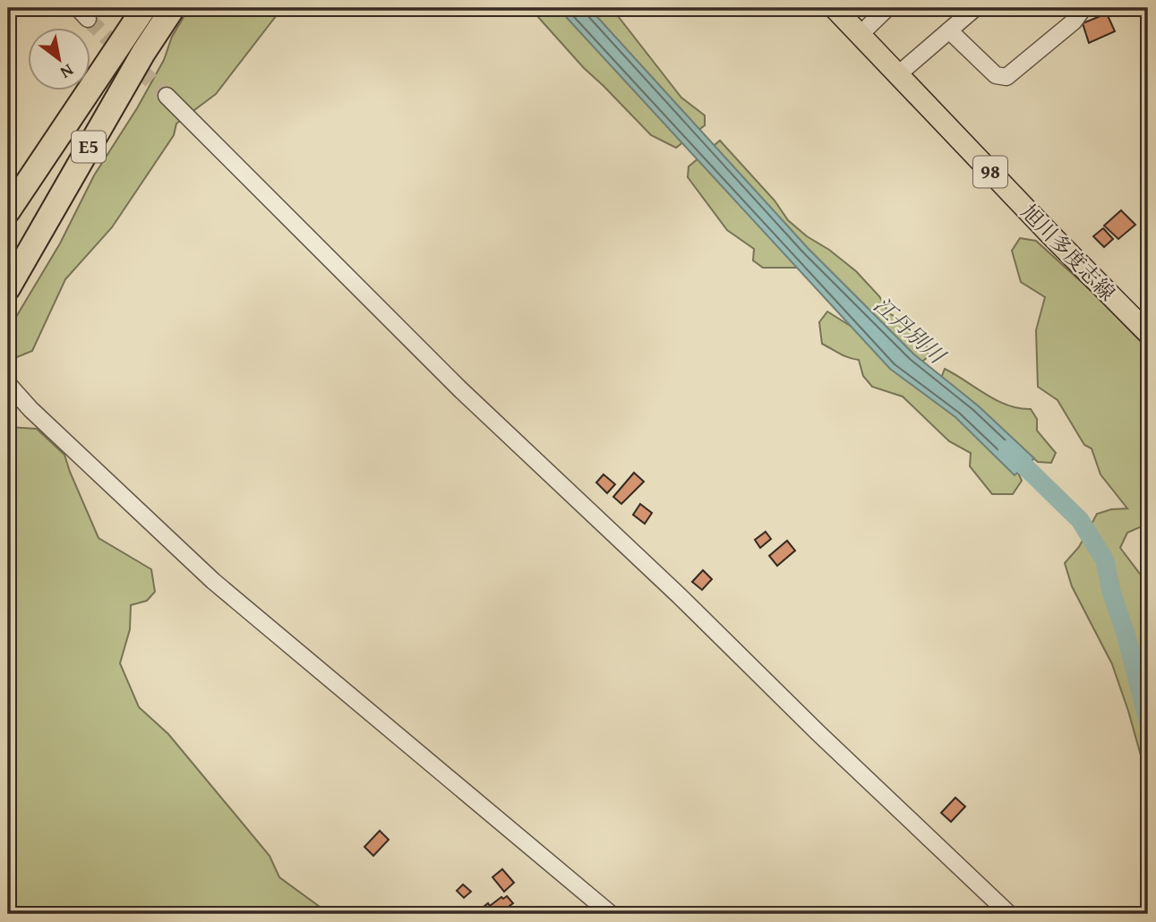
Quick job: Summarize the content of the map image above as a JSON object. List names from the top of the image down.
{
  "streets": {
    "highway": ["E5"],
    "main road": ["98", "旭川多度志線"]
  },
  "water": ["江丹別川"],
  "north": "bottom right"
}
